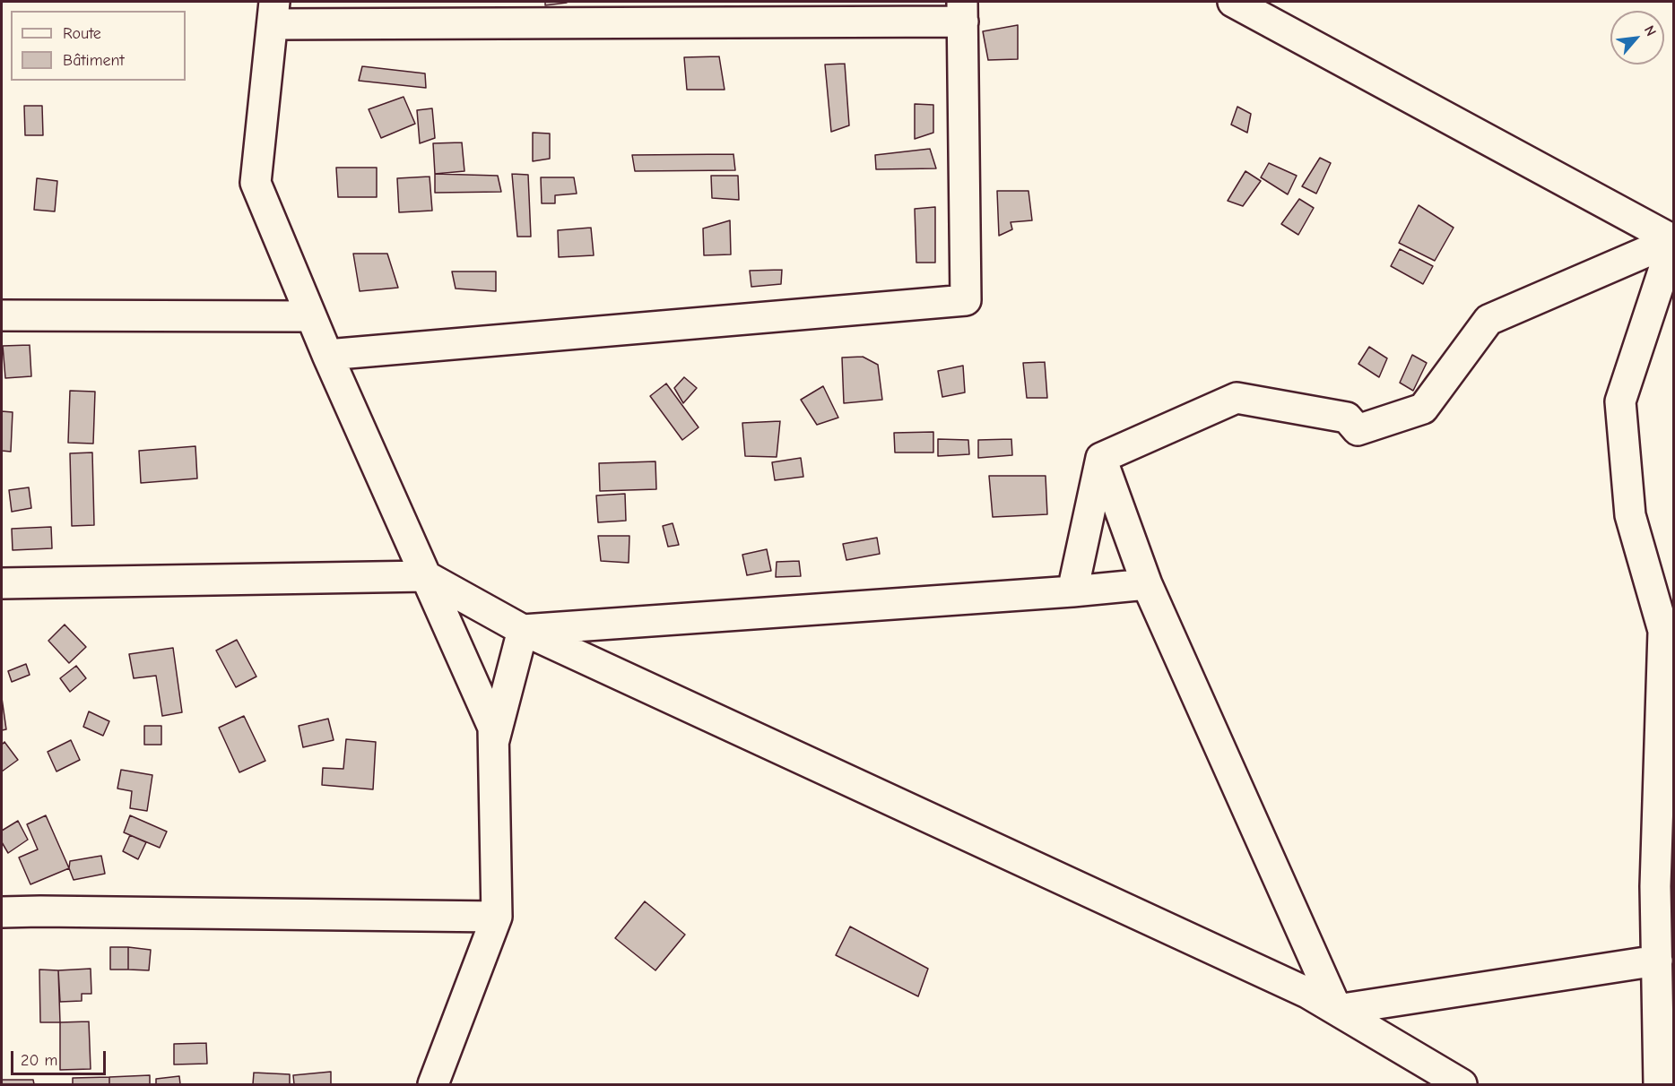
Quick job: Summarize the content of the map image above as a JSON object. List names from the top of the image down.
{
  "legend": ["Route", "Bâtiment"],
  "scale_bar": "20 m",
  "north": "top right"
}
